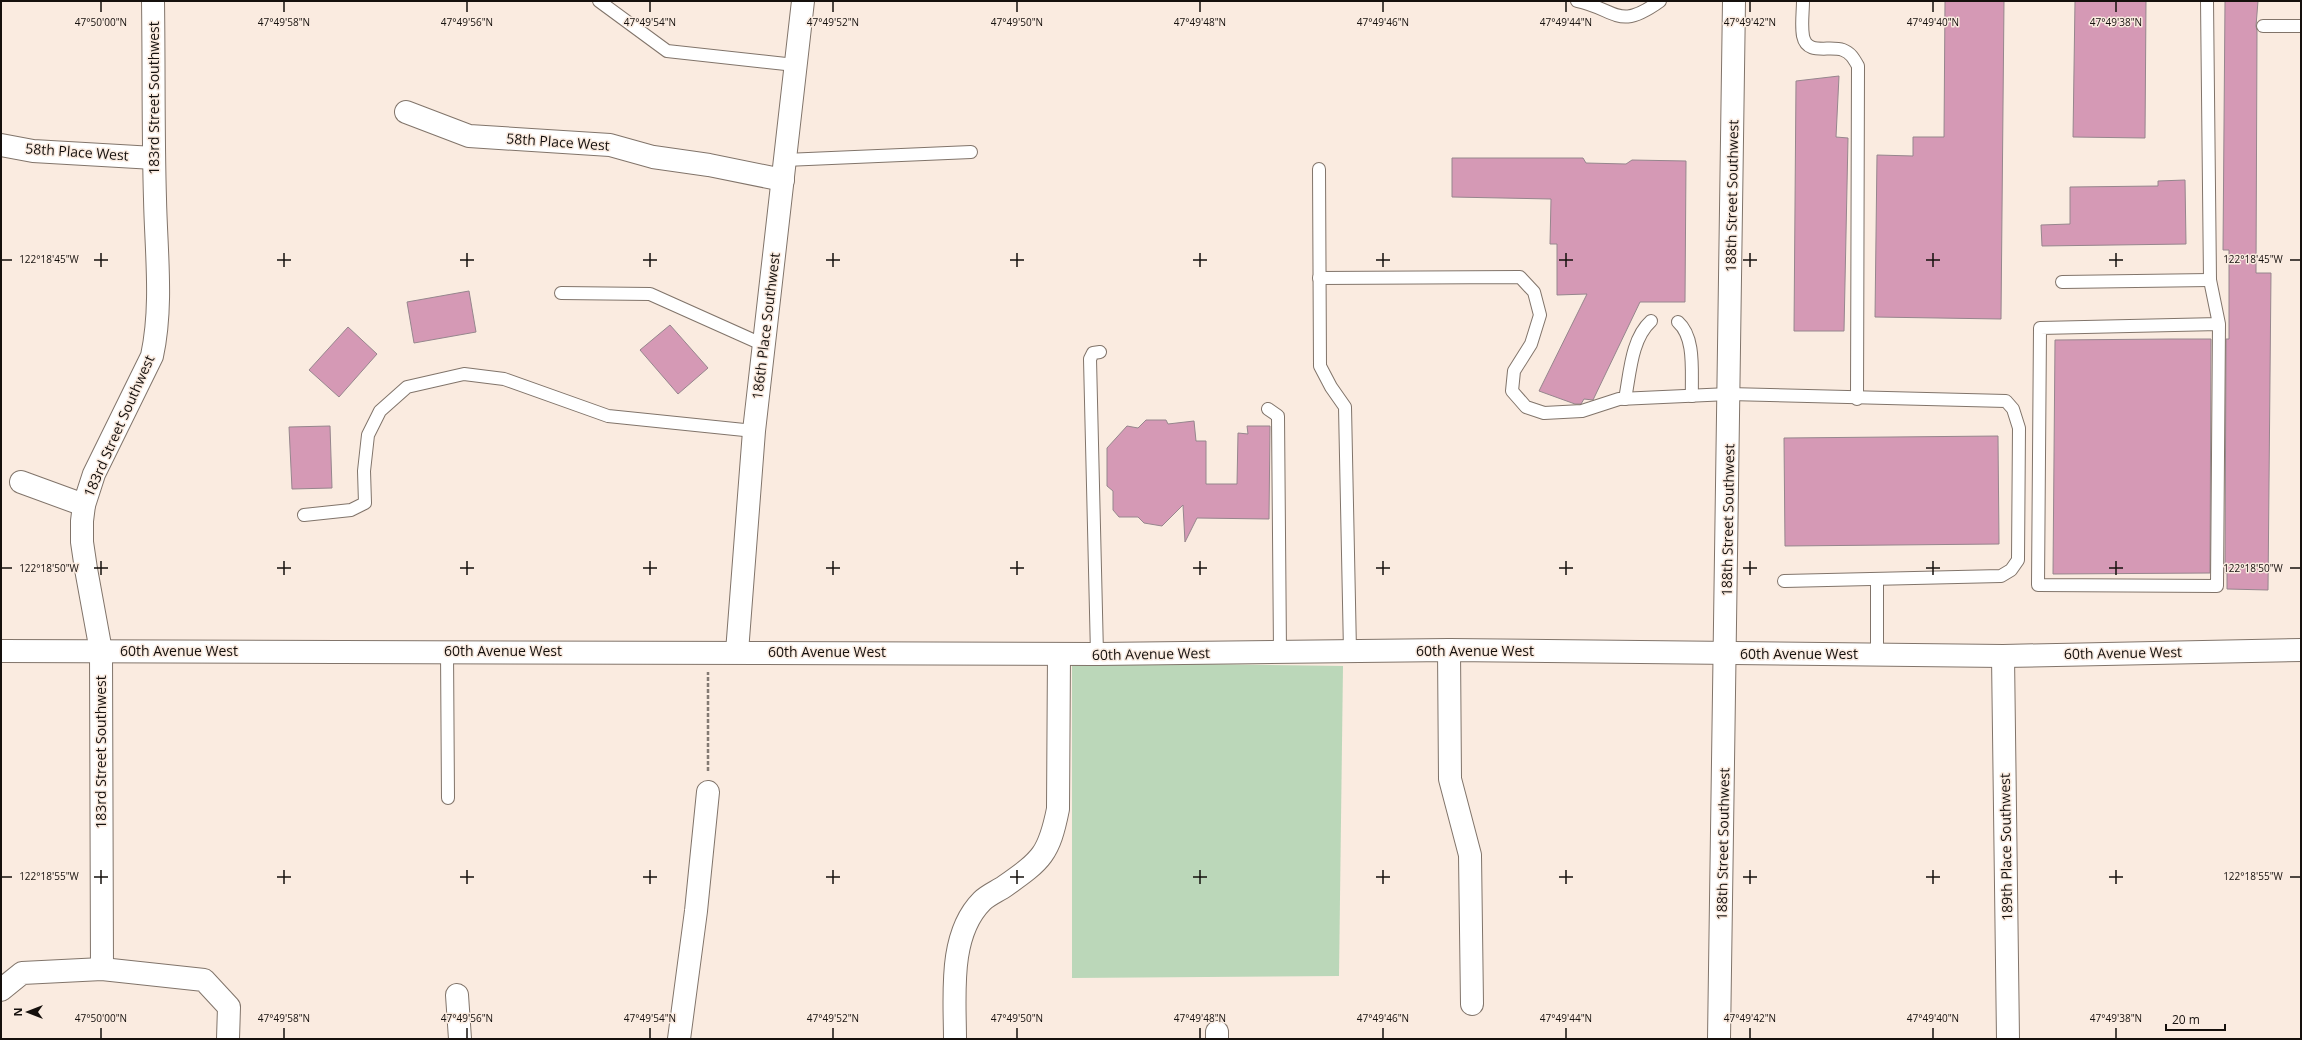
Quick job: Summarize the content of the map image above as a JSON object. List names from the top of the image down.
{
  "streets": {
    "street": [
      "183rd Street Southwest",
      "58th Place West",
      "188th Street Southwest",
      "186th Place Southwest",
      "60th Avenue West",
      "189th Place Southwest"
    ]
  },
  "crossings": [
    ["183rd Street Southwest", "58th Place West"],
    ["183rd Street Southwest", "60th Avenue West"],
    ["58th Place West", "186th Place Southwest"],
    ["188th Street Southwest", "60th Avenue West"],
    ["186th Place Southwest", "60th Avenue West"],
    ["60th Avenue West", "189th Place Southwest"]
  ],
  "scale_bar": "20 m",
  "north": "left",
  "coordinates": [
    "47°50'00\"N",
    "47°49'58\"N",
    "47°49'56\"N",
    "47°49'54\"N",
    "47°49'52\"N",
    "47°49'50\"N",
    "47°49'48\"N",
    "47°49'46\"N",
    "47°49'44\"N",
    "47°49'42\"N",
    "47°49'40\"N",
    "47°49'38\"N",
    "122°18'45\"W",
    "122°18'50\"W",
    "122°18'55\"W"
  ]
}
